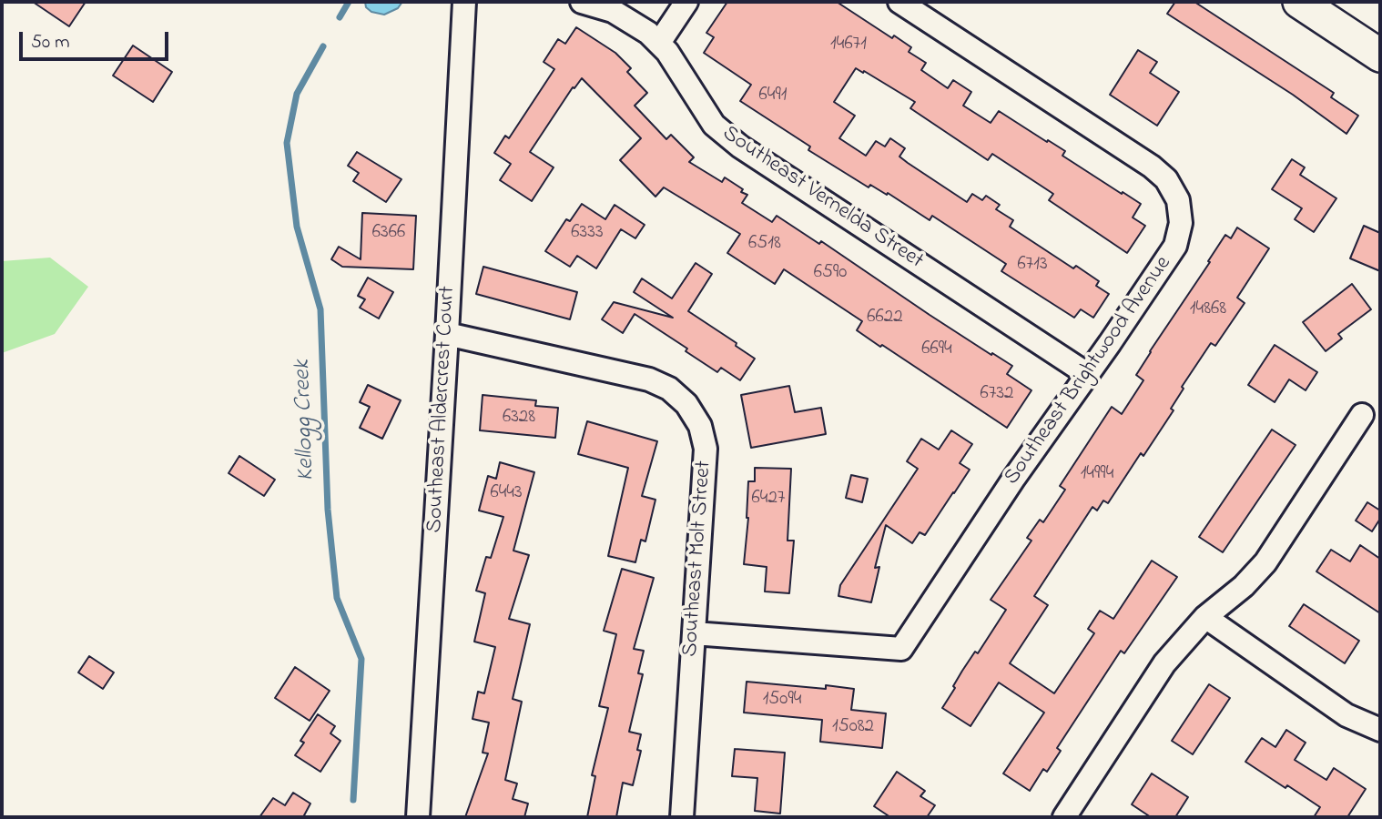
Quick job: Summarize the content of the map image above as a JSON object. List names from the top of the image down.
{
  "streets": {
    "street": [
      "Southeast Vernelda Street",
      "Southeast Brightwood Avenue",
      "Southeast Aldercrest Court",
      "Southeast Molt Street"
    ]
  },
  "crossings": [
    ["Southeast Vernelda Street", "Southeast Brightwood Avenue"],
    ["Southeast Brightwood Avenue", "Southeast Molt Street"],
    ["Southeast Aldercrest Court", "Southeast Molt Street"]
  ],
  "water": ["Kellogg Creek"],
  "house_numbers": [
    "14671",
    "6491",
    "6366",
    "6333",
    "6518",
    "6713",
    "6590",
    "14868",
    "6622",
    "6694",
    "6732",
    "6328",
    "14994",
    "6443",
    "6427",
    "15094",
    "15082"
  ],
  "scale_bar": "50 m"
}
